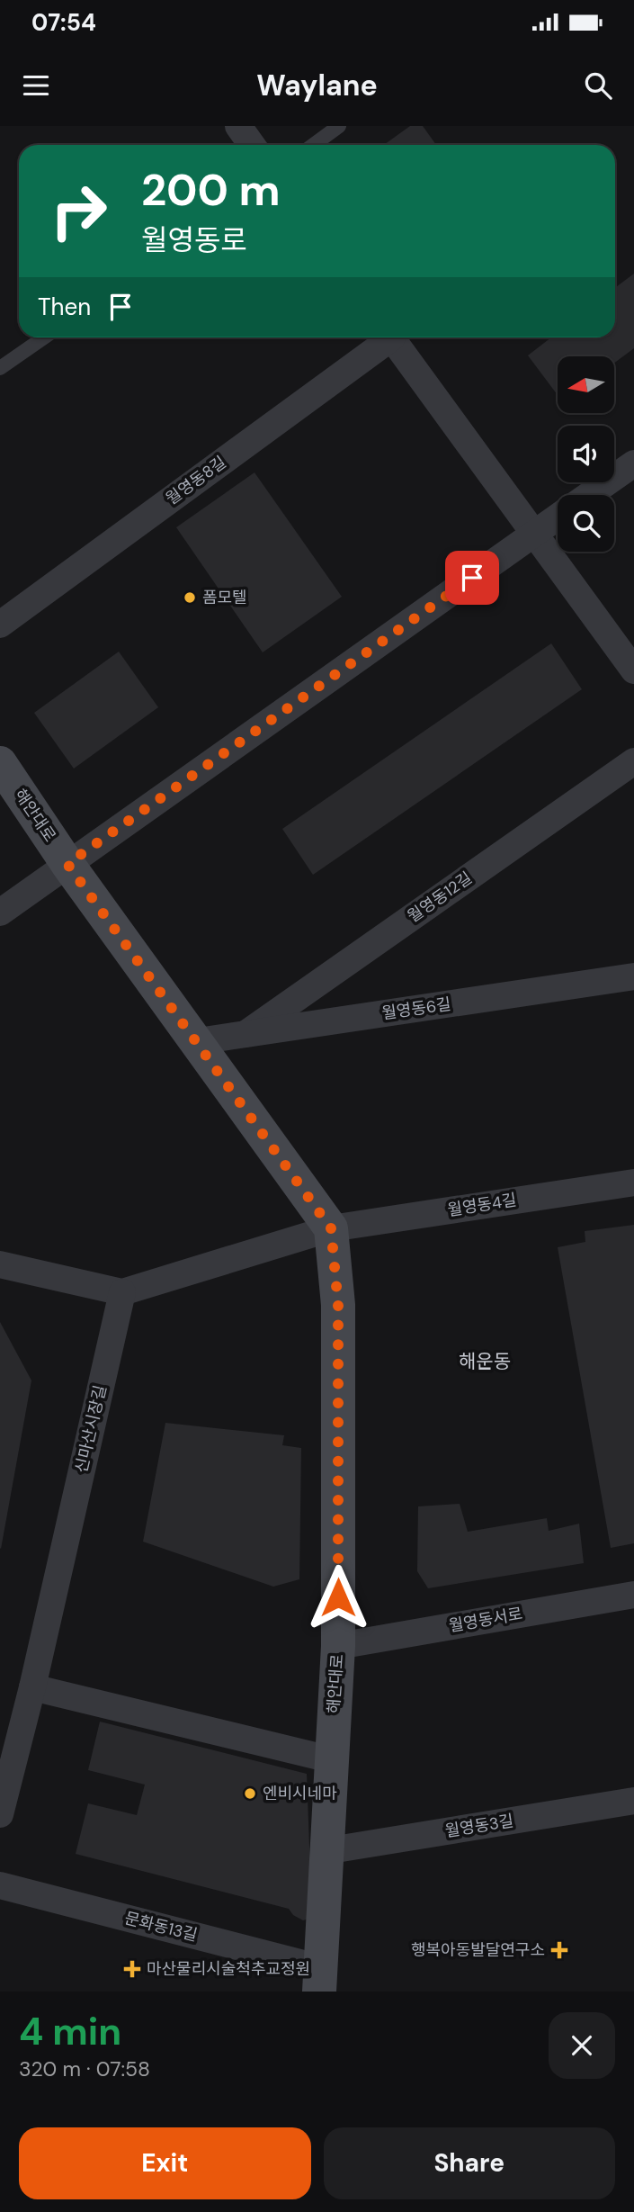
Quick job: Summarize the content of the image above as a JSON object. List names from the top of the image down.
{
  "streets": {
    "main road": ["해안대로"],
    "street": [
      "월영동8길",
      "월영동12길",
      "월영동6길",
      "월영동4길",
      "신마산시장길",
      "월영동서로",
      "월영동3길",
      "문화동13길"
    ]
  },
  "crossings": [
    ["해안대로", "월영동6길"],
    ["해안대로", "월영동4길"],
    ["해안대로", "월영동서로"],
    ["해안대로", "월영동3길"],
    ["해안대로", "문화동13길"],
    ["월영동12길", "월영동6길"],
    ["월영동4길", "신마산시장길"]
  ],
  "districts": ["해운동"],
  "places": {
    "other": ["폼모텔", "엔비시네마"],
    "health": ["행복아동발달연구소", "마산물리시술척추교정원"]
  },
  "north": "left",
  "page": {
    "status": "07:54",
    "header": "Waylane",
    "turn": ["200 m", "월영동로"],
    "then": "Then",
    "heading": ["4 min", "320 m · 07:58"],
    "buttons": ["Exit", "Share"]
  }
}
